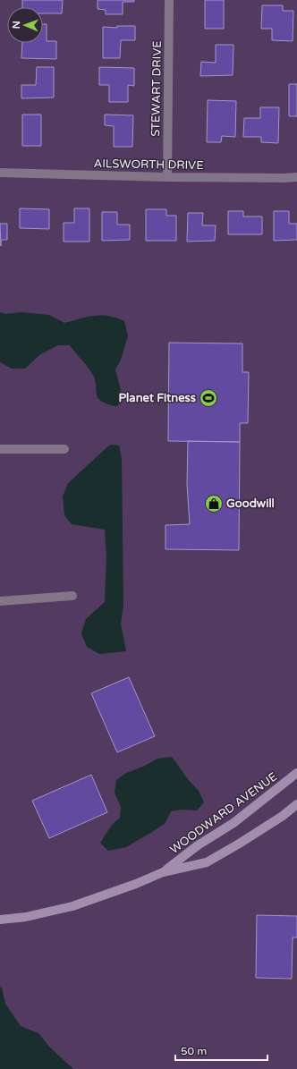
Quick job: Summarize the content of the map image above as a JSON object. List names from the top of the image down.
{
  "streets": {
    "main road": ["WOODWARD AVENUE"],
    "street": ["STEWART DRIVE", "AILSWORTH DRIVE"]
  },
  "crossings": [
    ["STEWART DRIVE", "AILSWORTH DRIVE"]
  ],
  "places": {
    "sports": ["Planet Fitness"],
    "shop": ["Goodwill"]
  },
  "scale_bar": "50 m",
  "north": "left"
}
